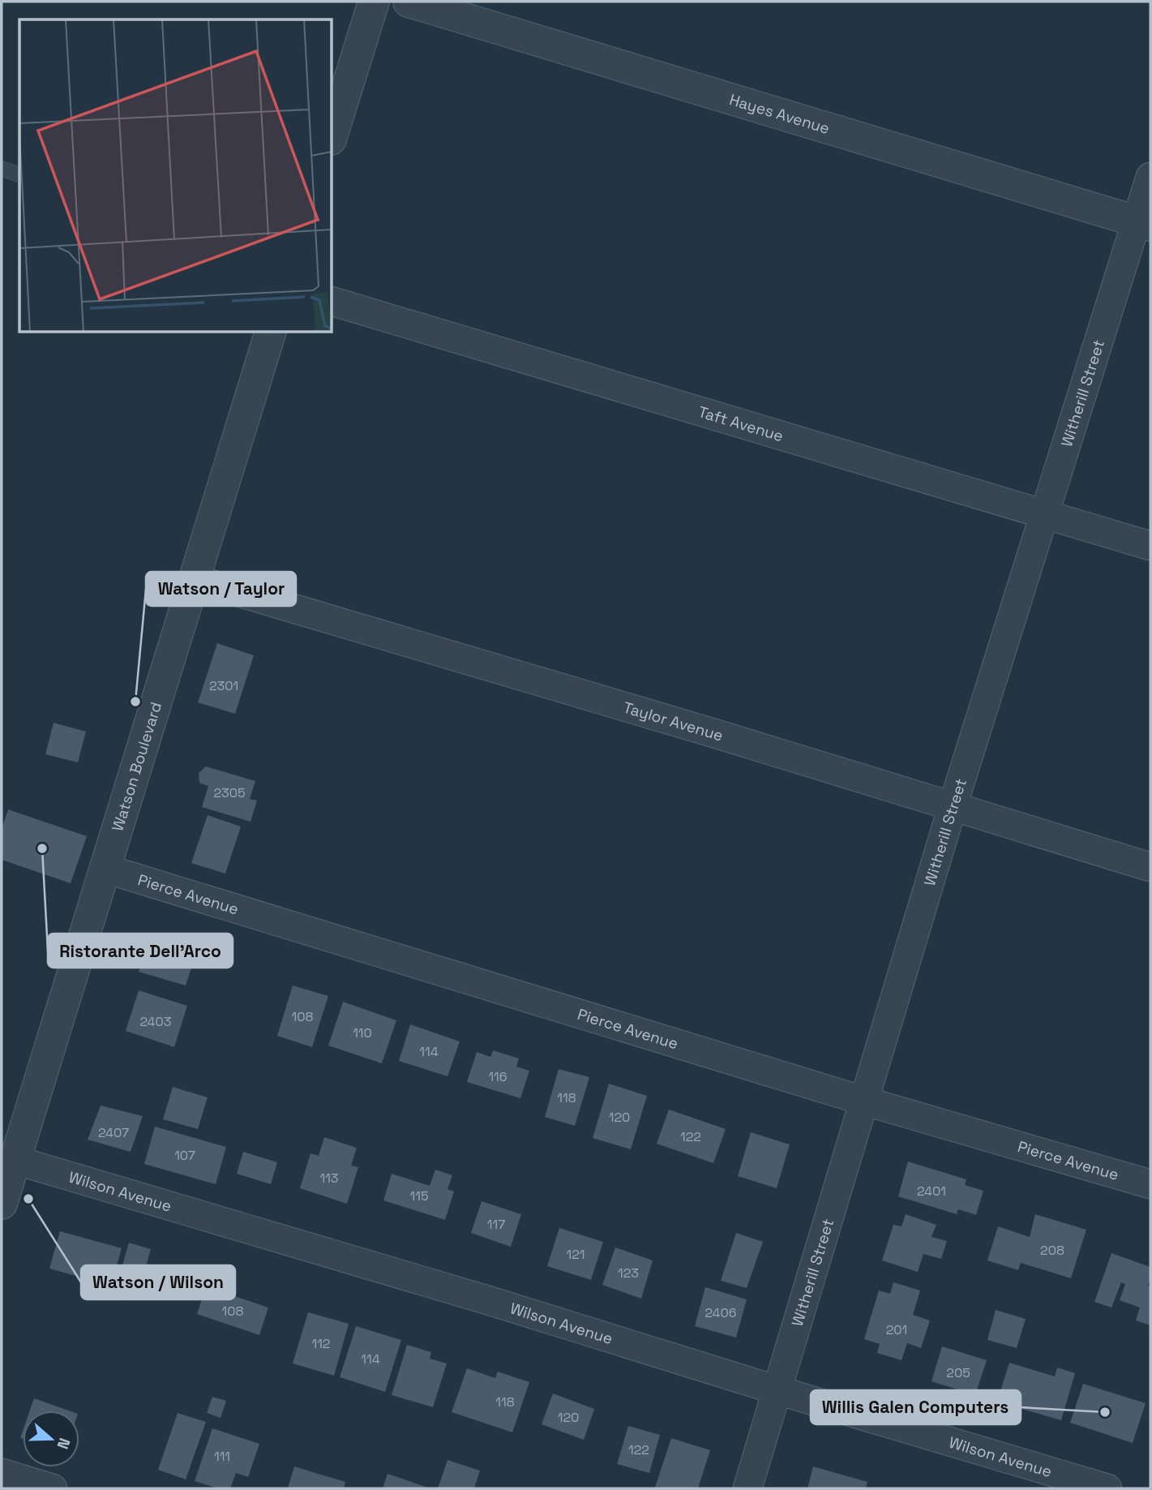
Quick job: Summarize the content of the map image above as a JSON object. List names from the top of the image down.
{
  "streets": {
    "street": [
      "Hayes Avenue",
      "Witherill Street",
      "Taft Avenue",
      "Taylor Avenue",
      "Watson Boulevard",
      "Pierce Avenue",
      "Wilson Avenue"
    ]
  },
  "crossings": [
    ["Hayes Avenue", "Witherill Street"],
    ["Witherill Street", "Taft Avenue"],
    ["Witherill Street", "Taylor Avenue"],
    ["Witherill Street", "Pierce Avenue"],
    ["Witherill Street", "Wilson Avenue"],
    ["Taylor Avenue", "Watson Boulevard"],
    ["Watson Boulevard", "Pierce Avenue"],
    ["Watson Boulevard", "Wilson Avenue"]
  ],
  "places": [
    "Watson / Taylor",
    "Ristorante Dell’Arco",
    "Watson / Wilson",
    "Willis Galen Computers"
  ],
  "house_numbers": [
    "2301",
    "2305",
    "108",
    "2403",
    "110",
    "114",
    "116",
    "118",
    "120",
    "2407",
    "122",
    "107",
    "113",
    "2401",
    "115",
    "117",
    "208",
    "121",
    "123",
    "108",
    "2406",
    "201",
    "112",
    "114",
    "205",
    "118",
    "120",
    "122",
    "111"
  ],
  "north": "right"
}
